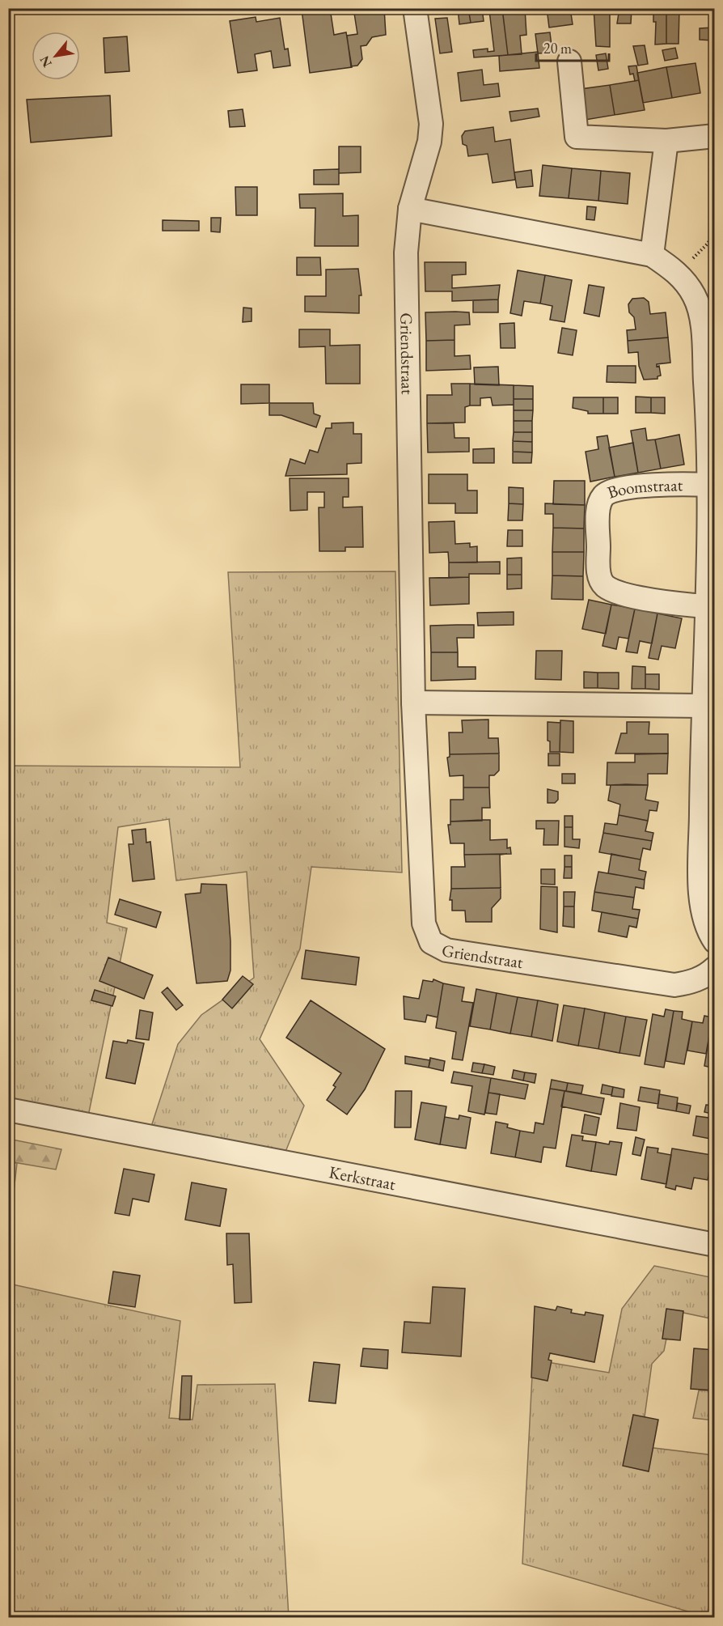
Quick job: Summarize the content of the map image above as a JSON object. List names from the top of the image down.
{
  "streets": {
    "street": ["Griendstraat", "Boomstraat", "Kerkstraat"]
  },
  "crossings": [
    ["Griendstraat", "Boomstraat"]
  ],
  "scale_bar": "20 m",
  "north": "bottom left"
}
